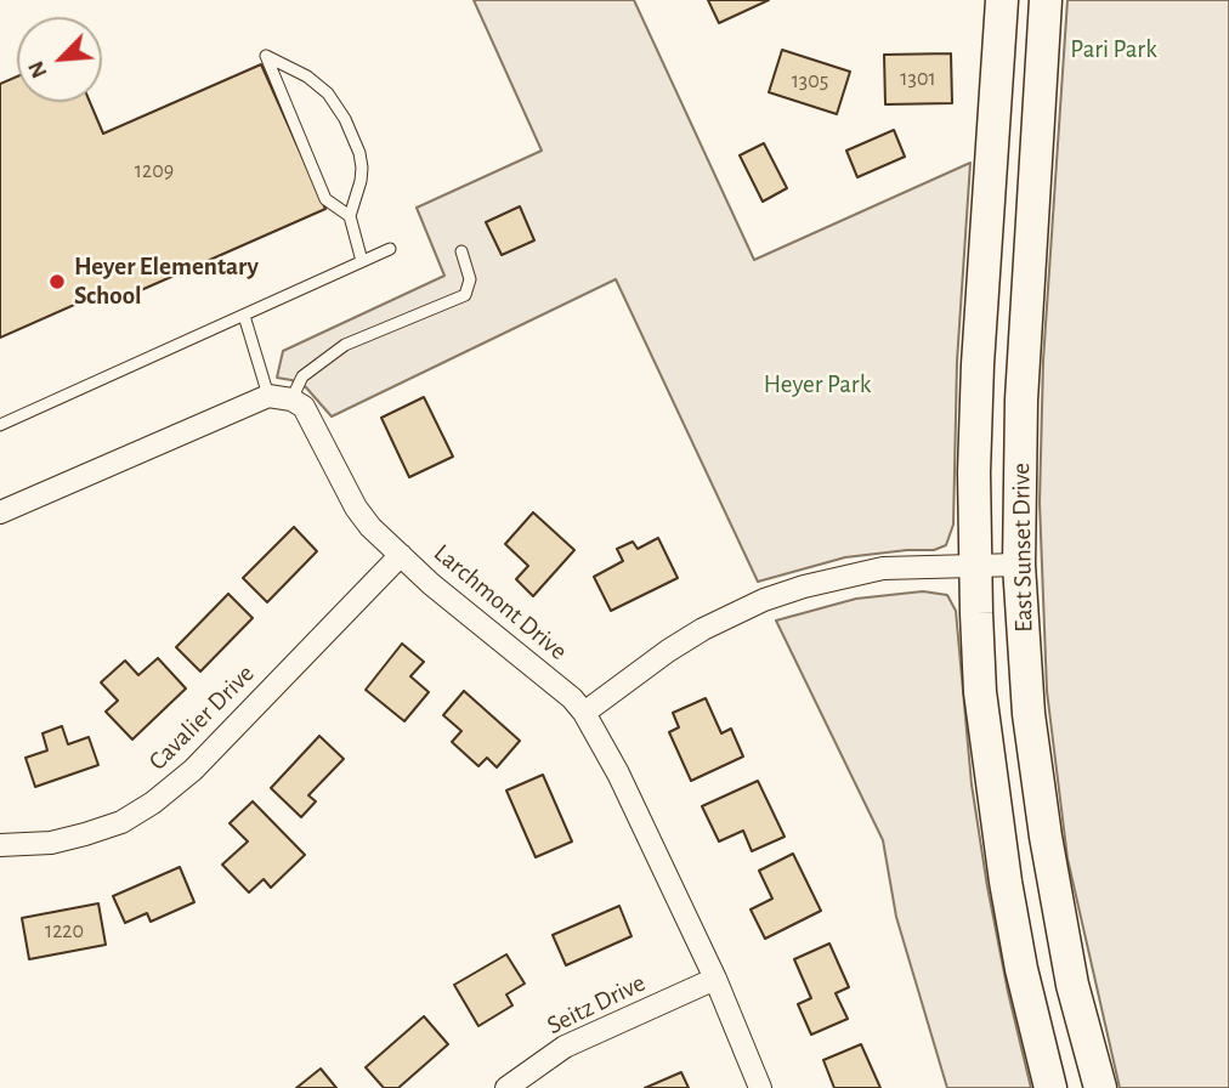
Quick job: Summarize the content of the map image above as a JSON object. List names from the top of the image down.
{
  "streets": {
    "main road": ["East Sunset Drive"],
    "street": ["Larchmont Drive", "Cavalier Drive", "Seitz Drive"]
  },
  "crossings": [
    ["Larchmont Drive", "Cavalier Drive"],
    ["Larchmont Drive", "Seitz Drive"]
  ],
  "parks": ["Pari Park", "Heyer Park"],
  "places": ["Heyer Elementary School"],
  "house_numbers": [
    "1301",
    "1305",
    "1209",
    "1220"
  ],
  "north": "bottom left"
}
